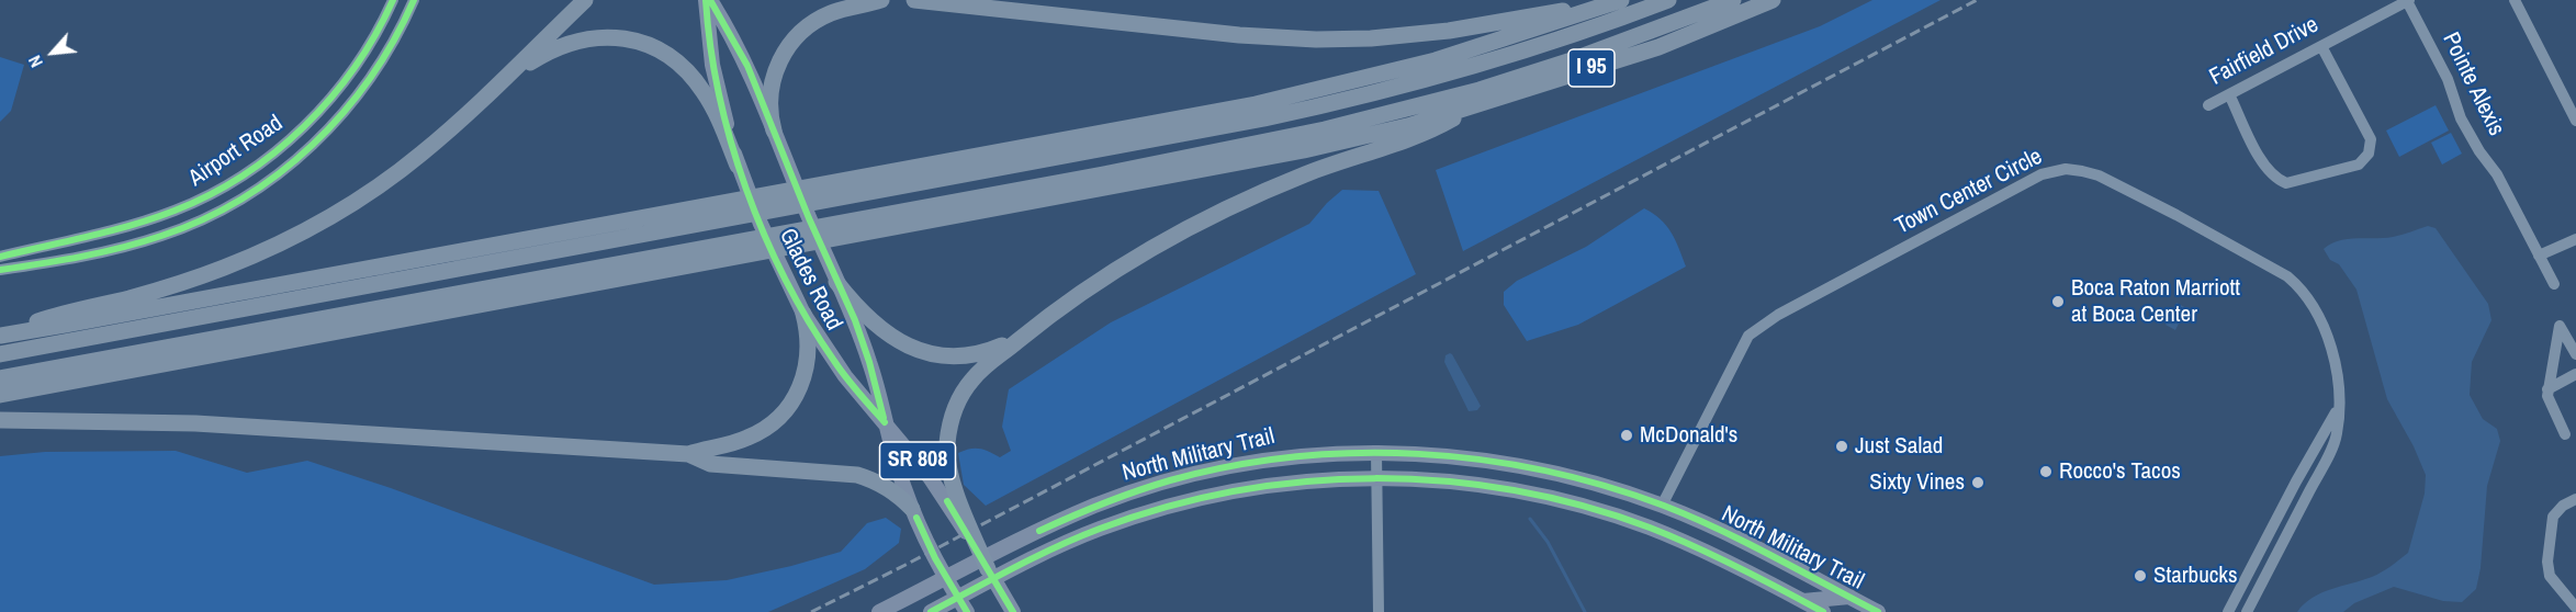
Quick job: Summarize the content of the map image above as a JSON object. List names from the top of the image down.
{
  "streets": {
    "highway": ["I 95"],
    "main road": ["Glades Road", "North Military Trail", "SR 808"],
    "street": [
      "Fairfield Drive",
      "Pointe Alexis",
      "Airport Road",
      "Town Center Circle"
    ]
  },
  "crossings": [
    ["Fairfield Drive", "Pointe Alexis"],
    ["Town Center Circle", "North Military Trail"]
  ],
  "places": [
    "Boca Raton Marriott at Boca Center",
    "McDonald's",
    "Just Salad",
    "Rocco's Tacos",
    "Sixty Vines",
    "Starbucks"
  ],
  "north": "bottom left"
}
